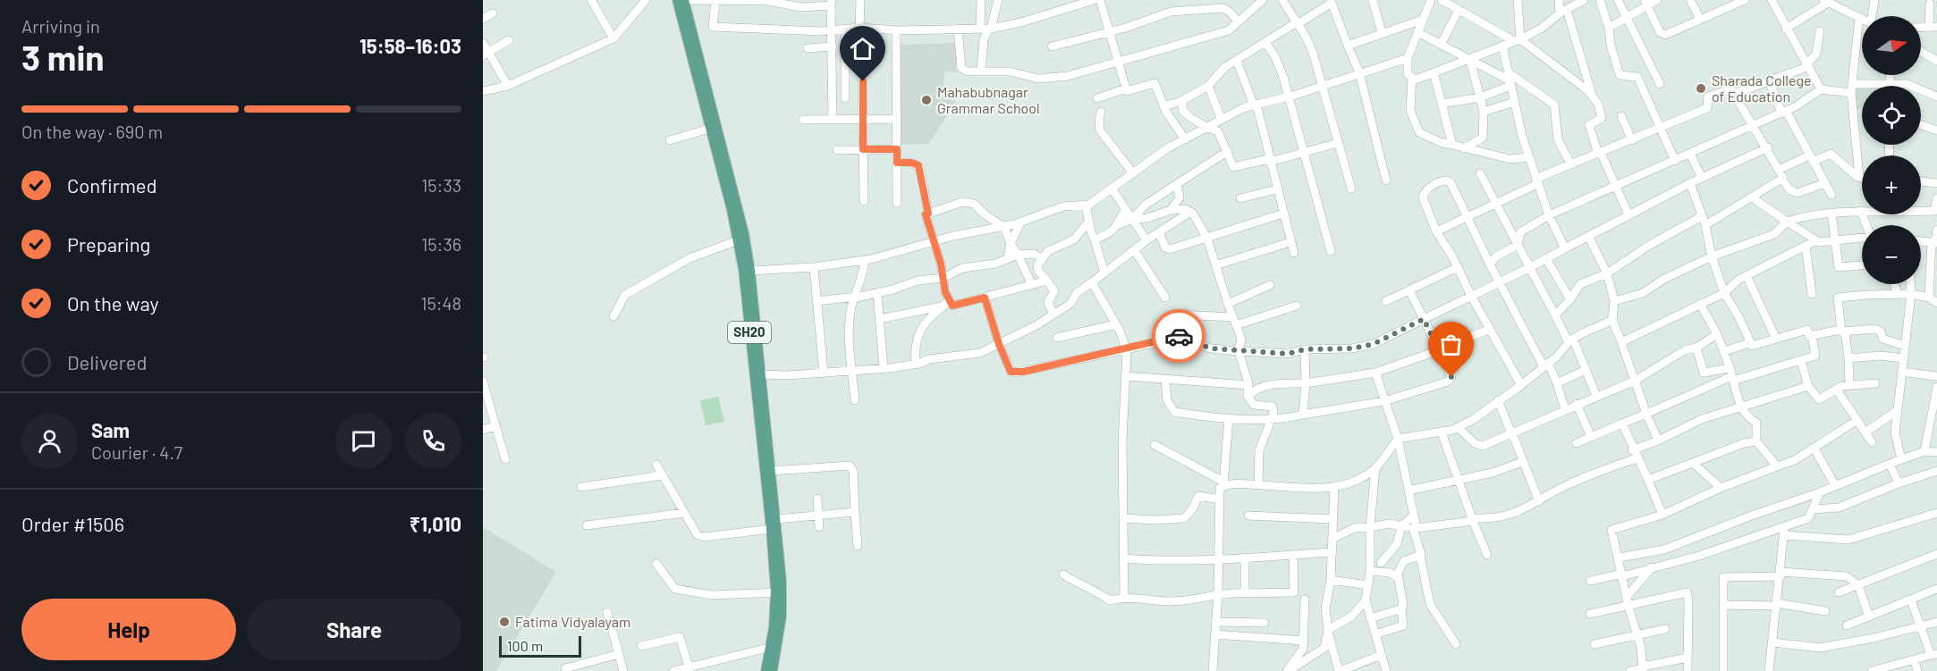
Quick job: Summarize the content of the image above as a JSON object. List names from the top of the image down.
{
  "streets": {
    "main road": ["SH20"]
  },
  "places": ["Sharada College of Education", "Mahabubnagar Grammar School", "Fatima Vidyalayam"],
  "scale_bar": "100 m",
  "north": "right",
  "page": {
    "heading": ["3 min", "Arriving in", "15:58–16:03"],
    "panel": [
      "Sam",
      "Courier · 4.7",
      "Order #1506",
      "₹1,010"
    ],
    "map_buttons": ["+", "−"],
    "bar": "On the way · 690 m",
    "list": [
      ["Confirmed", "15:33"],
      ["Preparing", "15:36"],
      ["On the way", "15:48"],
      "Delivered"
    ],
    "buttons": ["Help", "Share"],
    "scale": "100 m"
  }
}
